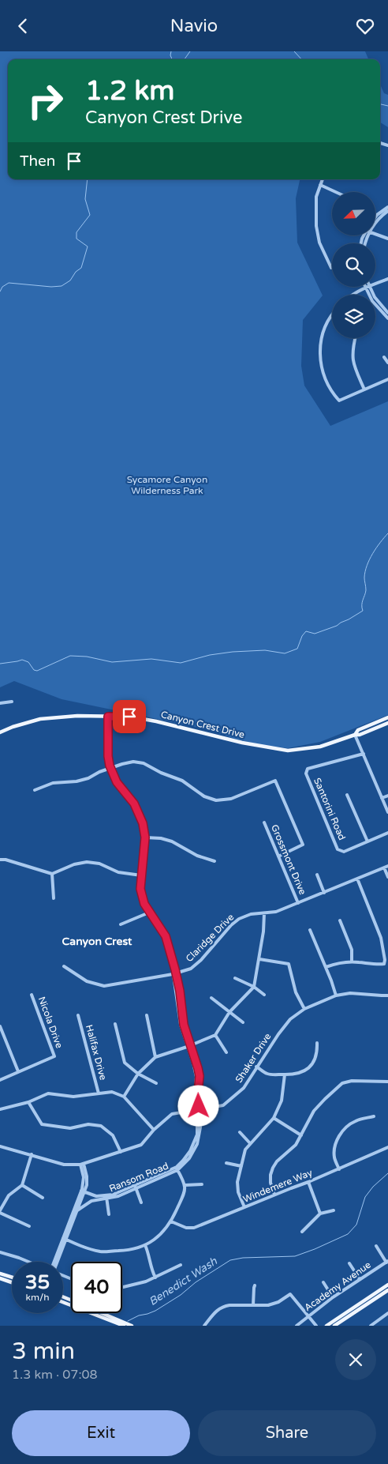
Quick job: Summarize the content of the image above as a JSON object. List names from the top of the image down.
{
  "streets": {
    "main road": ["Canyon Crest Drive"],
    "street": [
      "Santorini Road",
      "Grossmont Drive",
      "Claridge Drive",
      "Nicola Drive",
      "Halifax Drive",
      "Shaker Drive",
      "Ransom Road",
      "Windemere Way",
      "Academy Avenue"
    ]
  },
  "crossings": [
    ["Canyon Crest Drive", "Ransom Road"],
    ["Grossmont Drive", "Claridge Drive"],
    ["Claridge Drive", "Ransom Road"],
    ["Shaker Drive", "Ransom Road"]
  ],
  "districts": ["Canyon Crest"],
  "water": ["Benedict Wash"],
  "parks": ["Sycamore Canyon Wilderness Park"],
  "north": "bottom left",
  "page": {
    "header": "Navio",
    "turn": ["1.2 km", "Canyon Crest Drive"],
    "then": "Then",
    "speed": "35 km/h",
    "limit": "40",
    "heading": ["3 min", "1.3 km · 07:08"],
    "buttons": ["Exit", "Share"]
  }
}
